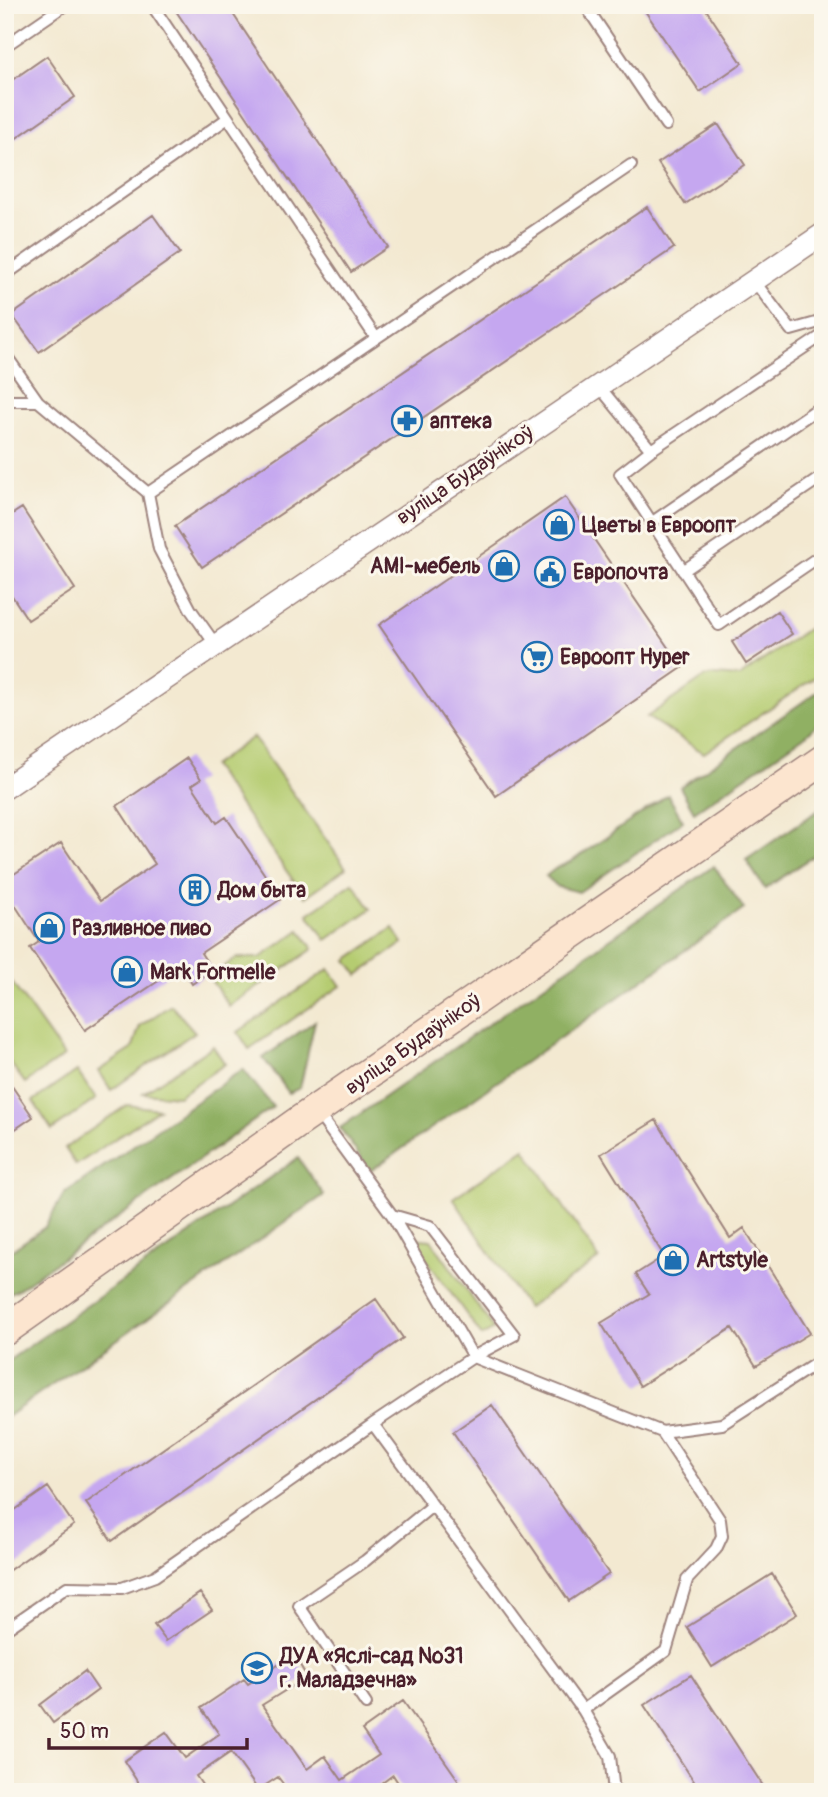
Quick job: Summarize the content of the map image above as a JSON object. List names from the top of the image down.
{
  "streets": {
    "main road": ["вуліца Будаўнікоў"]
  },
  "places": {
    "pharmacy": ["аптека"],
    "shop": [
      "Цветы в Евроопт",
      "AMI-мебель",
      "Разливное пиво",
      "Mark Formelle",
      "Artstyle"
    ],
    "public building": ["Европочта"],
    "supermarket": ["Евроопт Hyper"],
    "building": ["Дом быта"],
    "school or university": ["ДУА «Яслі-сад №31 г. Маладзечна»"]
  },
  "scale_bar": "50 m"
}
